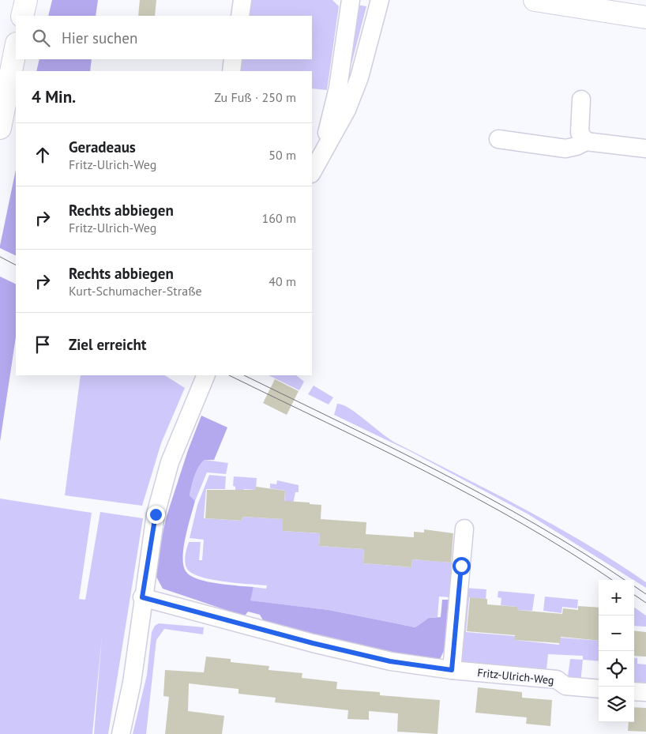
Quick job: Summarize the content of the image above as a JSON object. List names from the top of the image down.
{
  "streets": {
    "street": ["Fritz-Ulrich-Weg"]
  },
  "page": {
    "search": "Hier suchen",
    "heading": ["4 Min.", "Zu Fuß · 250 m"],
    "list": [
      ["Geradeaus", "Fritz-Ulrich-Weg", "50 m"],
      ["Rechts abbiegen", "Fritz-Ulrich-Weg", "160 m"],
      ["Rechts abbiegen", "Kurt-Schumacher-Straße", "40 m"],
      "Ziel erreicht"
    ],
    "map_buttons": ["+", "−"]
  }
}
